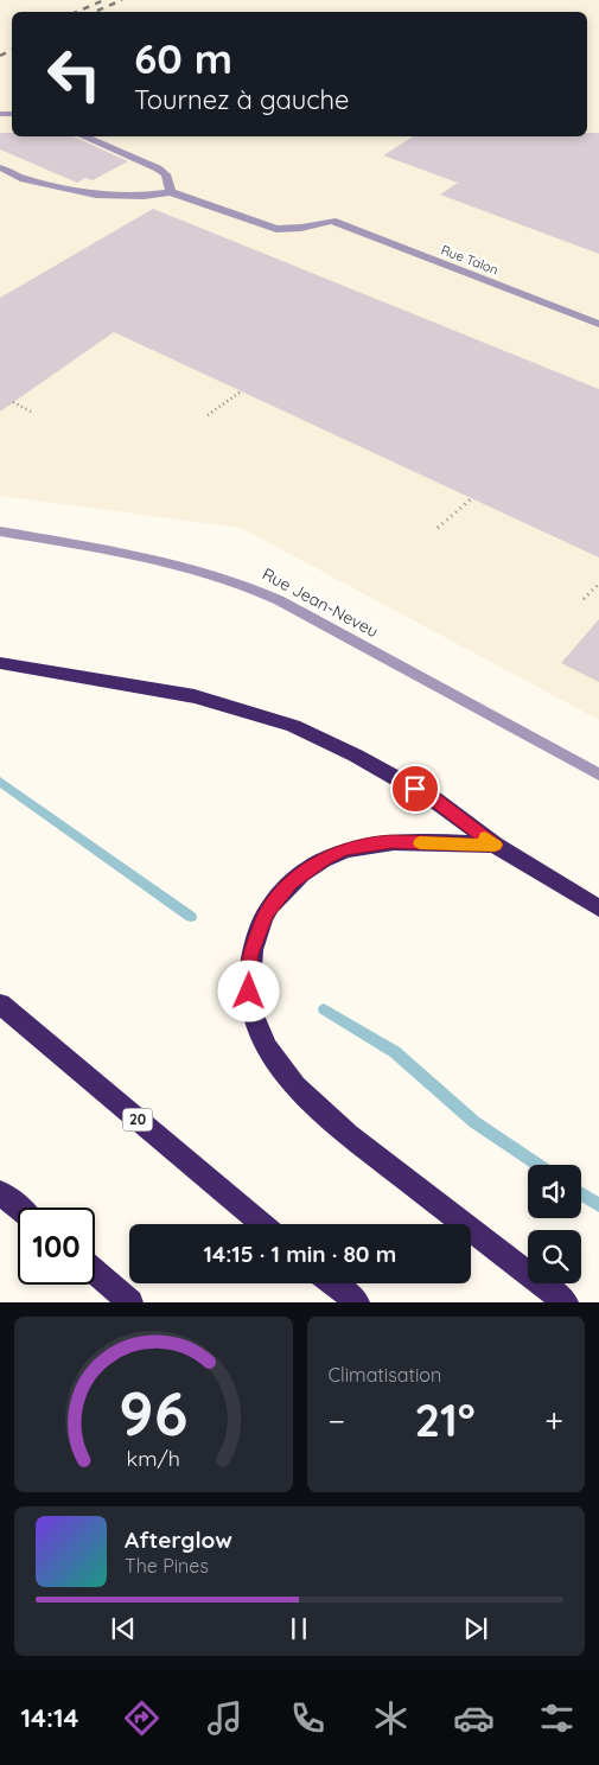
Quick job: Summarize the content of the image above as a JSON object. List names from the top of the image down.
{
  "streets": {
    "highway": ["20"],
    "street": ["Rue Talon", "Rue Jean-Neveu"]
  },
  "page": {
    "turn": ["60 m", "Tournez à gauche"],
    "limit": "100",
    "trip": "14:15 · 1 min · 80 m",
    "tile": "Climatisation",
    "heat": ["−", "21°", "+"],
    "song": ["Afterglow", "The Pines"],
    "tabs": "14:14",
    "gauge": ["96", "km/h"]
  }
}
